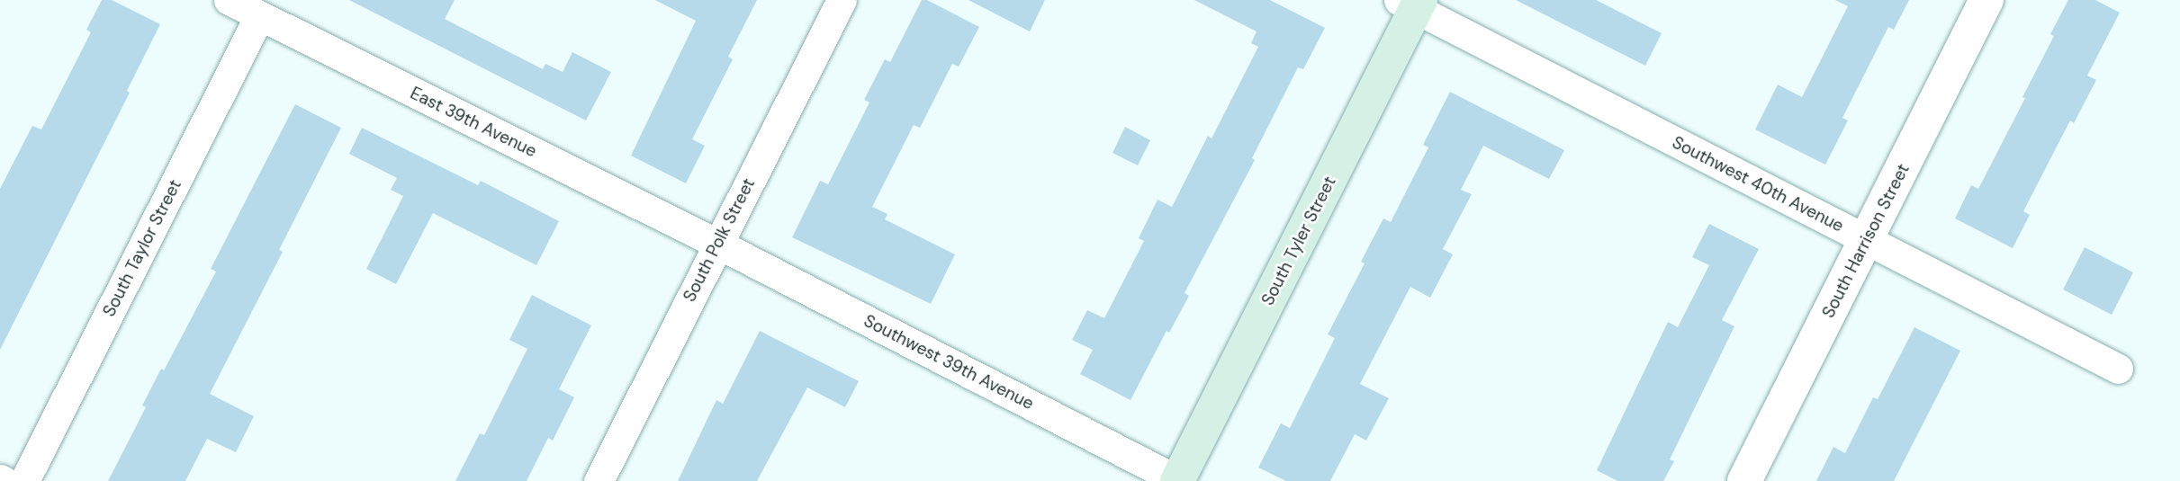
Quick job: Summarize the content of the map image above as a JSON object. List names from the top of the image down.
{
  "streets": {
    "main road": ["South Tyler Street"],
    "street": [
      "East 39th Avenue",
      "Southwest 40th Avenue",
      "South Polk Street",
      "South Harrison Street",
      "South Taylor Street",
      "Southwest 39th Avenue"
    ]
  },
  "crossings": [
    ["East 39th Avenue", "South Polk Street"],
    ["East 39th Avenue", "South Taylor Street"],
    ["East 39th Avenue", "Southwest 39th Avenue"],
    ["Southwest 40th Avenue", "South Tyler Street"],
    ["Southwest 40th Avenue", "South Harrison Street"],
    ["South Polk Street", "Southwest 39th Avenue"],
    ["South Tyler Street", "Southwest 39th Avenue"]
  ]
}
